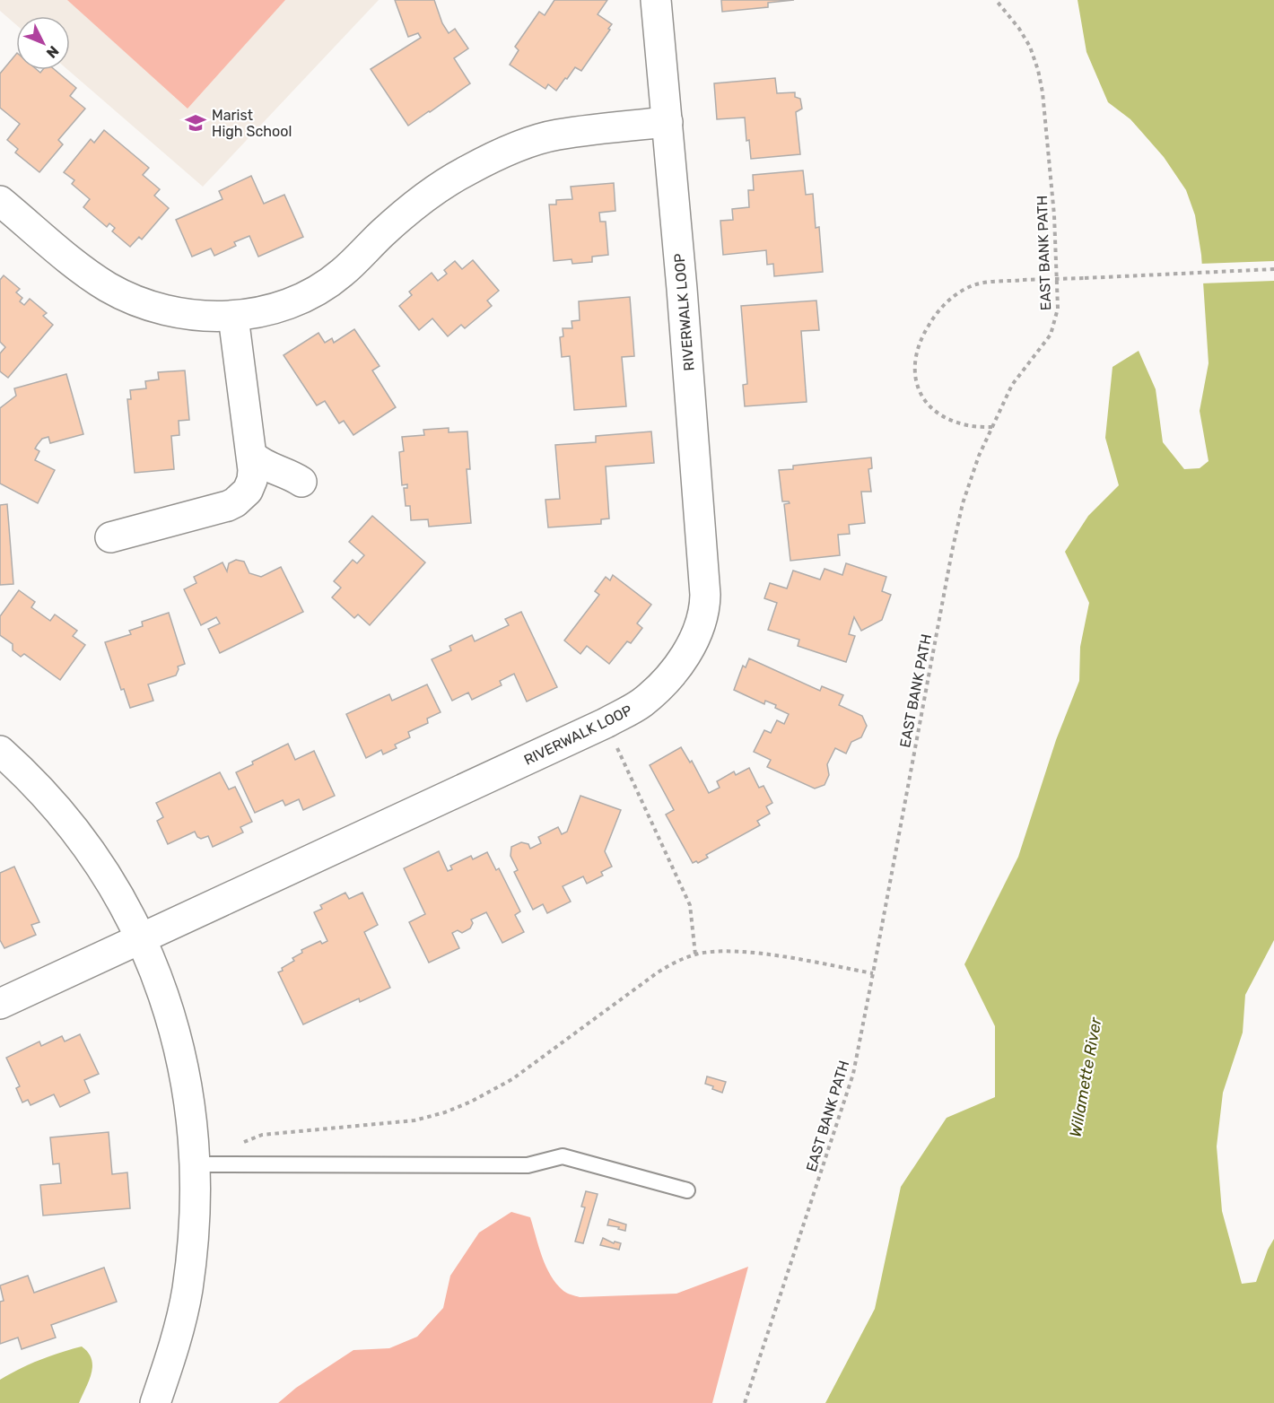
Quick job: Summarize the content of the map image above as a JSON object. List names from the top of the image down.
{
  "streets": {
    "street": ["RIVERWALK LOOP"],
    "path": ["EAST BANK PATH"]
  },
  "water": ["Willamette River"],
  "places": {
    "school or university": ["Marist High School"]
  },
  "north": "bottom right"
}
